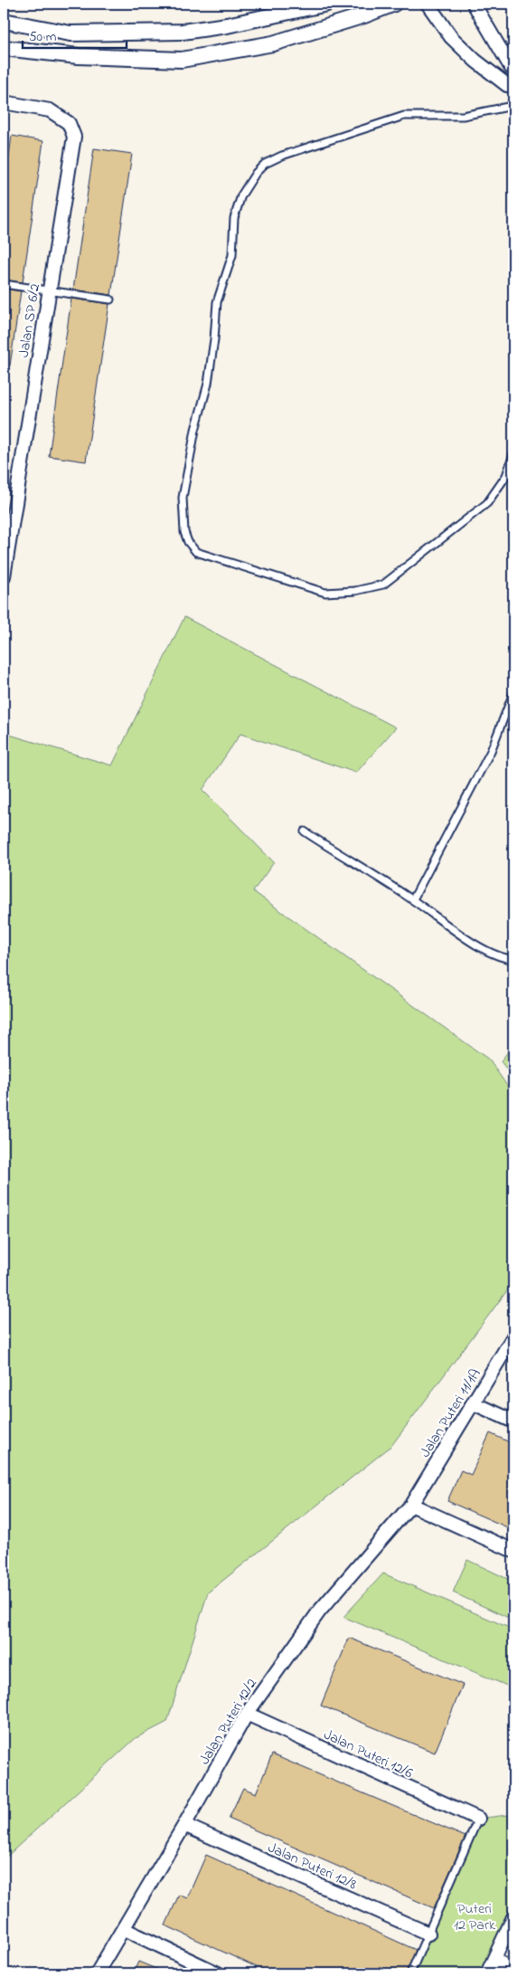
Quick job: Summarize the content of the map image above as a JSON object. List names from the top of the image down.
{
  "streets": {
    "street": [
      "Jalan SP 6/2",
      "Jalan Puteri 11/1A",
      "Jalan Puteri 12/2",
      "Jalan Puteri 12/6",
      "Jalan Puteri 12/8"
    ]
  },
  "crossings": [
    ["Jalan Puteri 11/1A", "Jalan Puteri 12/2"],
    ["Jalan Puteri 12/2", "Jalan Puteri 12/6"],
    ["Jalan Puteri 12/2", "Jalan Puteri 12/8"]
  ],
  "parks": ["Puteri 12 Park"],
  "scale_bar": "50 m"
}
